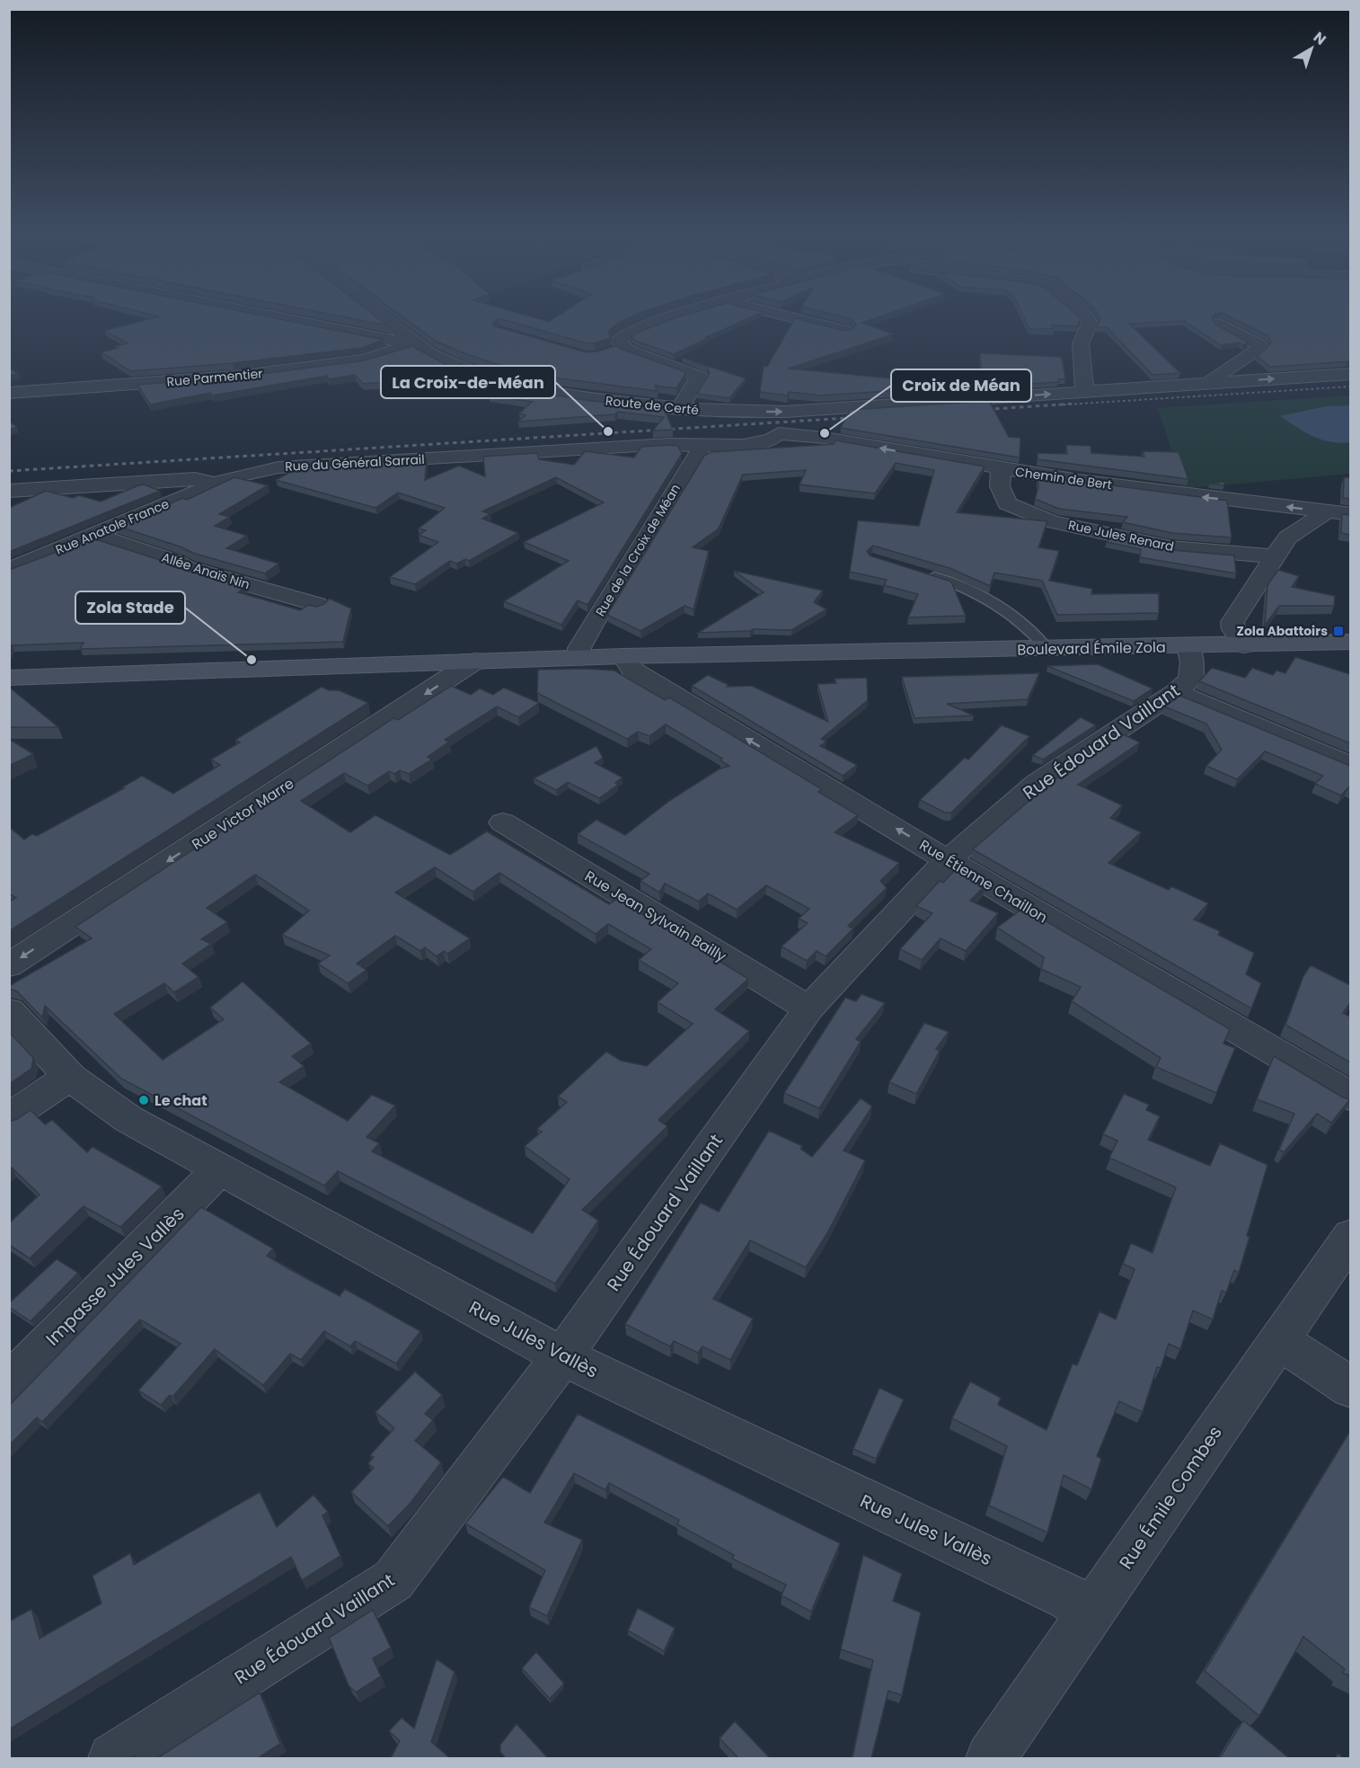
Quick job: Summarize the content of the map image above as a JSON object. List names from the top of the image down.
{
  "streets": {
    "main road": ["Boulevard Émile Zola"],
    "street": [
      "Rue Parmentier",
      "Route de Certé",
      "Rue du Général Sarrail",
      "Chemin de Bert",
      "Rue Anatole France",
      "Rue Jules Renard",
      "Rue de la Croix de Méan",
      "Allée Anaïs Nin",
      "Rue Édouard Vaillant",
      "Rue Victor Marre",
      "Rue Étienne Chaillon",
      "Rue Jean Sylvain Bailly",
      "Impasse Jules Vallès",
      "Rue Jules Vallès",
      "Rue Émile Combes"
    ]
  },
  "crossings": [
    ["Rue Parmentier", "Route de Certé"],
    ["Rue du Général Sarrail", "Chemin de Bert"],
    ["Rue du Général Sarrail", "Rue Anatole France"],
    ["Rue du Général Sarrail", "Rue de la Croix de Méan"],
    ["Chemin de Bert", "Rue Jules Renard"],
    ["Rue Anatole France", "Allée Anaïs Nin"],
    ["Rue de la Croix de Méan", "Boulevard Émile Zola"],
    ["Boulevard Émile Zola", "Rue Édouard Vaillant"],
    ["Boulevard Émile Zola", "Rue Victor Marre"],
    ["Boulevard Émile Zola", "Rue Étienne Chaillon"],
    ["Rue Édouard Vaillant", "Rue Étienne Chaillon"],
    ["Rue Édouard Vaillant", "Rue Jean Sylvain Bailly"],
    ["Rue Édouard Vaillant", "Rue Jules Vallès"],
    ["Impasse Jules Vallès", "Rue Jules Vallès"],
    ["Rue Jules Vallès", "Rue Émile Combes"]
  ],
  "one_way": ["Rue Victor Marre", "Rue Étienne Chaillon"],
  "places": {
    "other": [
      "La Croix-de-Méan",
      "Croix de Méan",
      "Zola Stade",
      "Le chat"
    ],
    "transit": ["Zola Abattoirs"]
  },
  "north": "top right"
}
